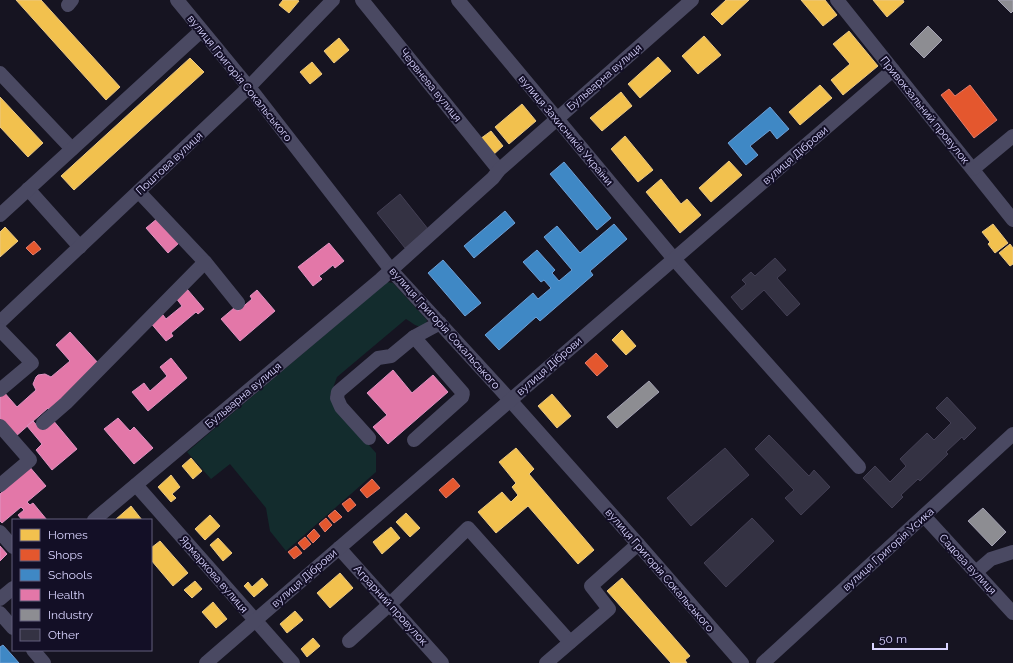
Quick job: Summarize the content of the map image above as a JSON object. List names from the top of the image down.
{
  "streets": {
    "street": [
      "Бульварна вулиця",
      "вулиця Григорія Сокальського",
      "Червнева вулиця",
      "Привокзальний провулок",
      "вулиця Захисників України",
      "вулиця Діброви",
      "Поштова вулиця",
      "вулиця Григорія Усика",
      "Садова вулиця",
      "Ярмаркова вулиця",
      "Аграрний провулок"
    ]
  },
  "crossings": [
    ["Бульварна вулиця", "вулиця Григорія Сокальського"],
    ["Бульварна вулиця", "Червнева вулиця"],
    ["Бульварна вулиця", "вулиця Захисників України"],
    ["Бульварна вулиця", "Ярмаркова вулиця"],
    ["вулиця Григорія Сокальського", "вулиця Діброви"],
    ["вулиця Григорія Сокальського", "Поштова вулиця"],
    ["Привокзальний провулок", "вулиця Діброви"],
    ["вулиця Захисників України", "вулиця Діброви"],
    ["вулиця Діброви", "Ярмаркова вулиця"],
    ["вулиця Діброви", "Аграрний провулок"],
    ["вулиця Григорія Усика", "Садова вулиця"]
  ],
  "legend": [
    "Homes",
    "Shops",
    "Schools",
    "Health",
    "Industry",
    "Other"
  ],
  "scale_bar": "50 m"
}
